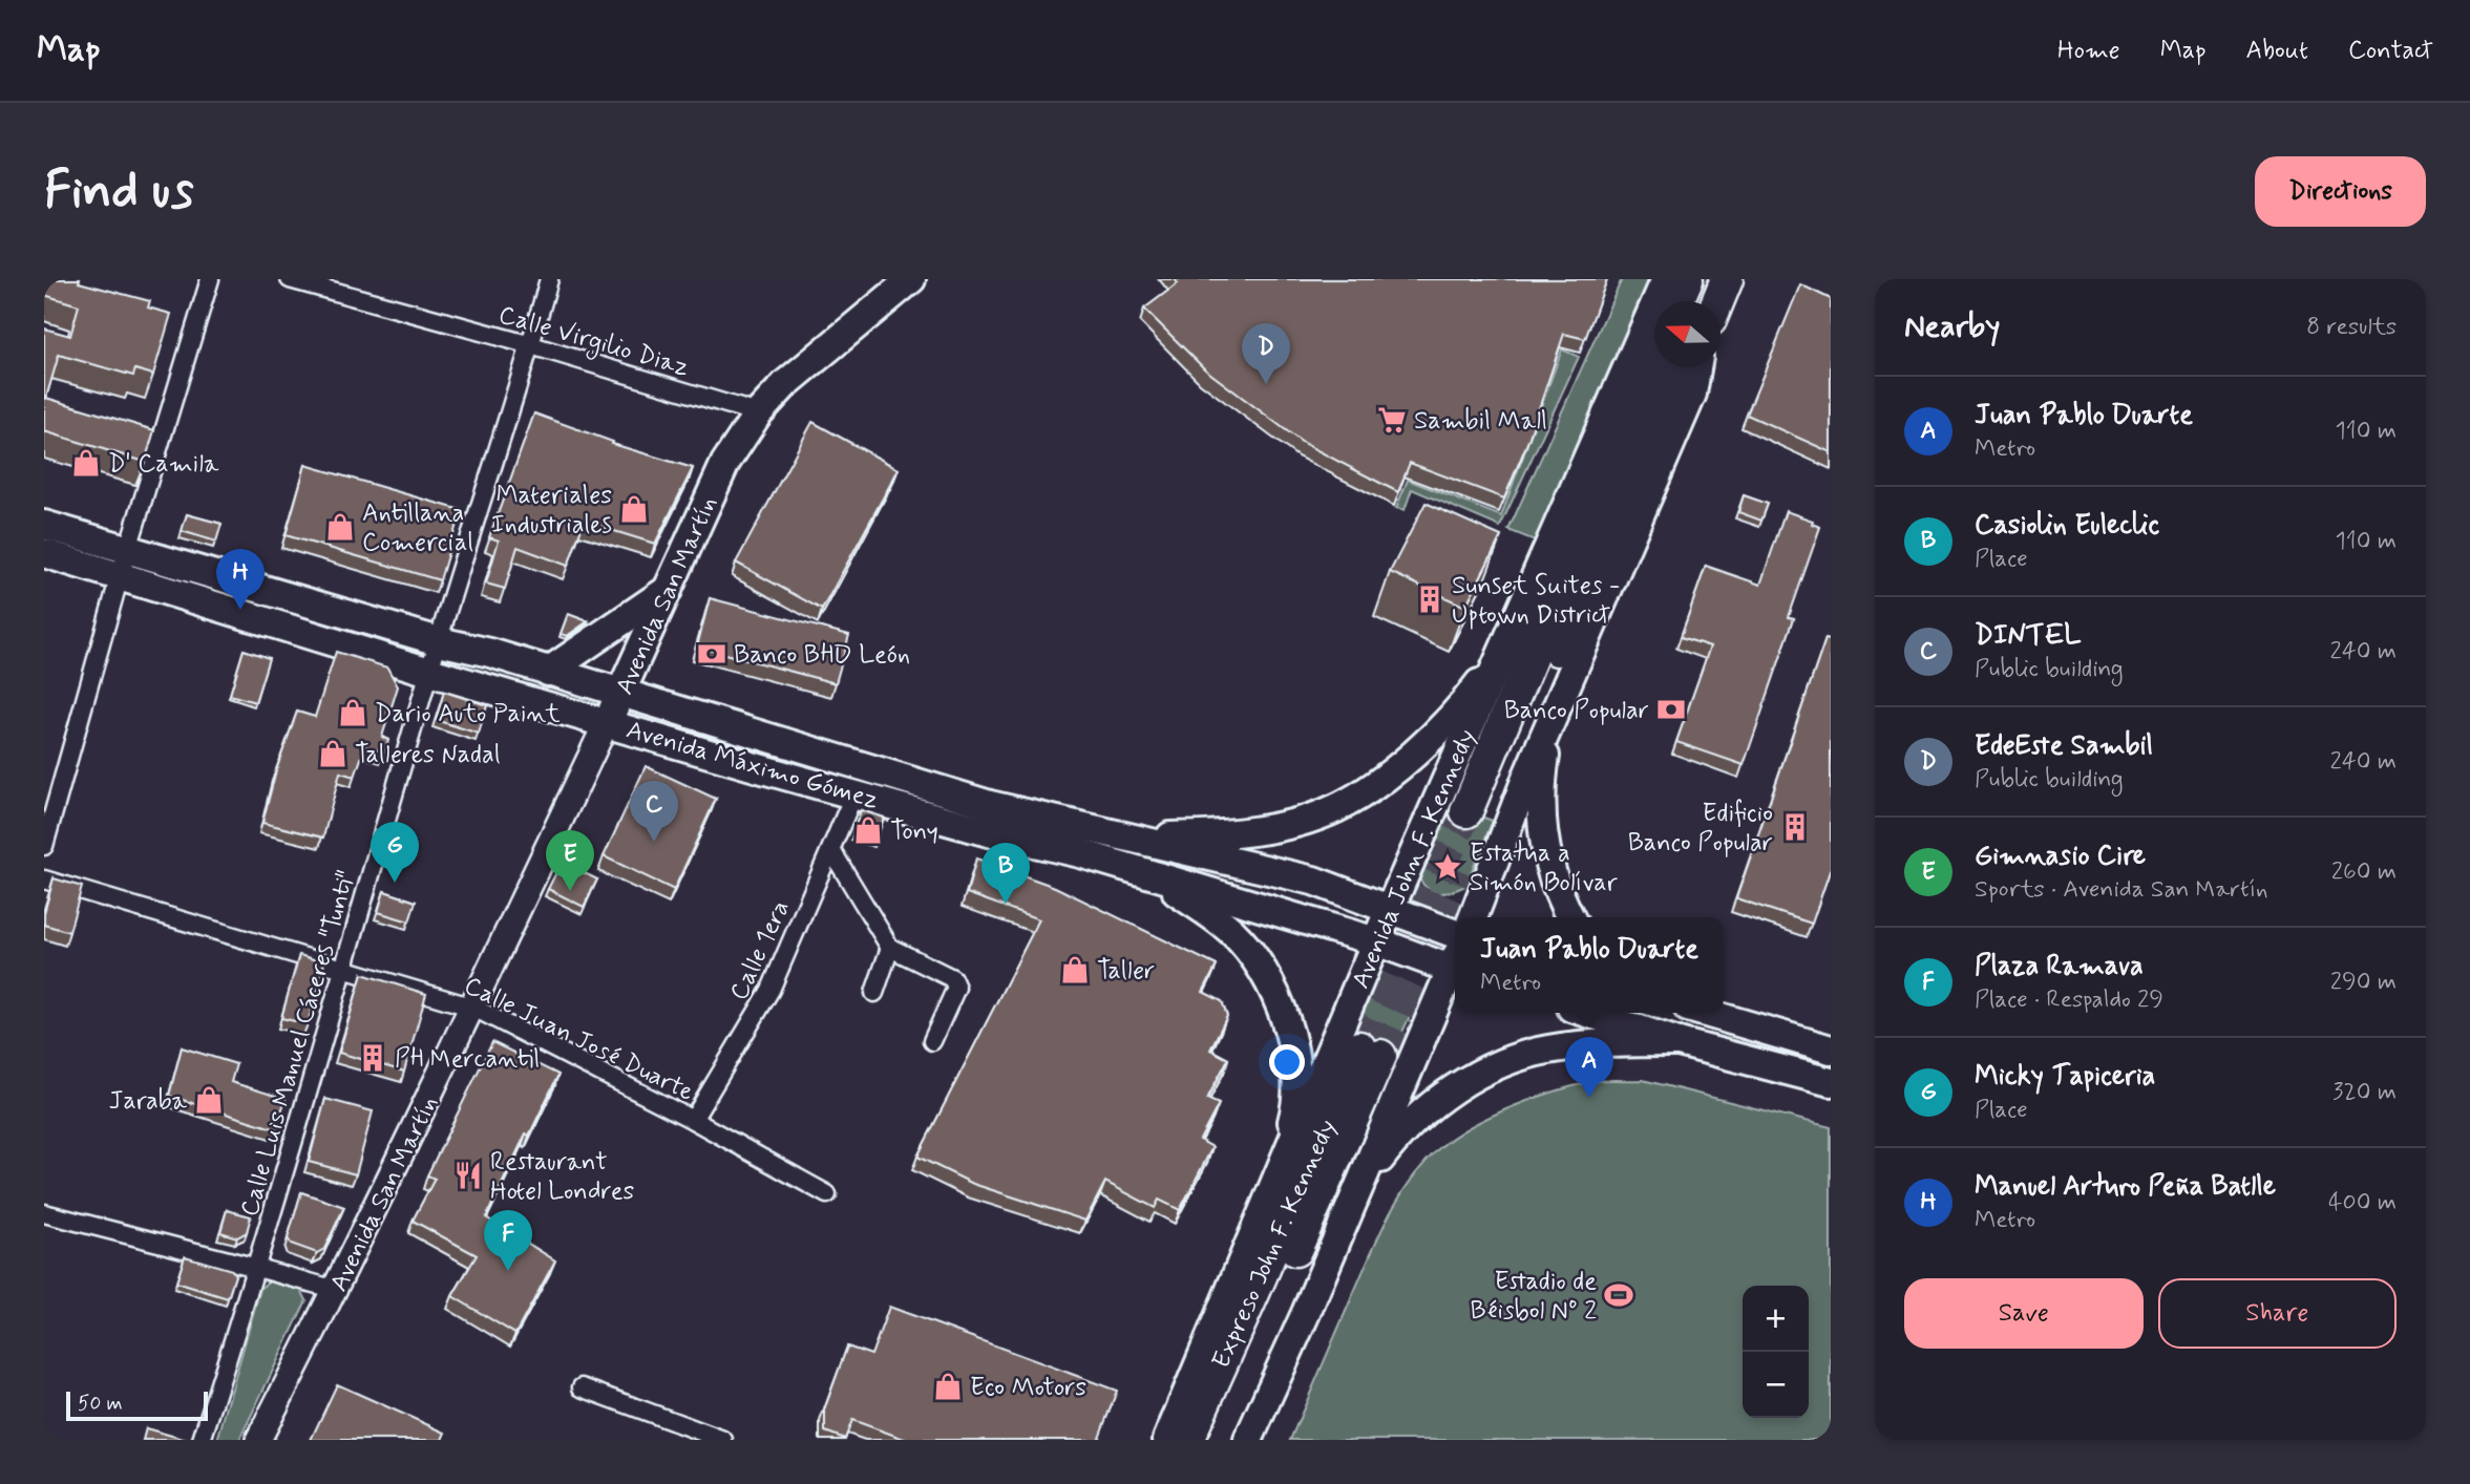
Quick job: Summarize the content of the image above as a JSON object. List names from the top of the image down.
{
  "streets": {
    "highway": ["Expreso John F. Kennedy"],
    "main road": ["Avenida San Martín", "Avenida Máximo Gómez", "Avenida John F. Kennedy"],
    "street": [
      "Calle Virgilio Diaz",
      "Calle 1era",
      "Calle Juan José Duarte",
      "Calle Luis Manuel Cáceres \"Tunti\""
    ]
  },
  "crossings": [
    ["Calle Virgilio Diaz", "Avenida San Martín"],
    ["Calle Virgilio Diaz", "Calle Luis Manuel Cáceres \"Tunti\""],
    ["Avenida San Martín", "Avenida Máximo Gómez"],
    ["Avenida San Martín", "Calle Juan José Duarte"],
    ["Avenida Máximo Gómez", "Avenida John F. Kennedy"],
    ["Avenida Máximo Gómez", "Calle 1era"],
    ["Avenida Máximo Gómez", "Calle Luis Manuel Cáceres \"Tunti\""],
    ["Calle 1era", "Calle Juan José Duarte"],
    ["Calle Juan José Duarte", "Calle Luis Manuel Cáceres \"Tunti\""]
  ],
  "places": {
    "supermarket": ["Sambil Mall"],
    "shop": [
      "D' Camila",
      "Materiales Industriales",
      "Antillana Comercial",
      "Dario Auto Paint",
      "Talleres Nadal",
      "Tony",
      "Taller",
      "Jaraba",
      "Eco Motors"
    ],
    "building": ["Sunset Suites - Uptown District", "Edificio Banco Popular", "PH Mercantil"],
    "bank": ["Banco BHD León", "Banco Popular"],
    "place": ["Estatua a Simón Bolívar"],
    "restaurant": ["Restaurant Hotel Londres"],
    "sports": ["Estadio de Béisbol Nº 2"]
  },
  "scale_bar": "50 m",
  "north": "left",
  "page": {
    "header": "Map",
    "nav": [
      "Home",
      "Map",
      "About",
      "Contact"
    ],
    "buttons": [
      "Directions",
      ["Save", "Share"]
    ],
    "title": "Find us",
    "heading": ["Nearby", "8 results"],
    "pins": [
      "D",
      "H",
      "C",
      "G",
      "E",
      "B",
      "A",
      "F"
    ],
    "list": [
      {
        "mark": "A",
        "name": "Juan Pablo Duarte",
        "note": "Metro",
        "value": "110 m"
      },
      {
        "mark": "B",
        "name": "Casiolin Euleclic",
        "note": "Place",
        "value": "110 m"
      },
      {
        "mark": "C",
        "name": "DINTEL",
        "note": "Public building",
        "value": "240 m"
      },
      {
        "mark": "D",
        "name": "EdeEste Sambil",
        "note": "Public building",
        "value": "240 m"
      },
      {
        "mark": "E",
        "name": "Gimnasio Cire",
        "note": "Sports · Avenida San Martín",
        "value": "260 m"
      },
      {
        "mark": "F",
        "name": "Plaza Ramava",
        "note": "Place · Respaldo 29",
        "value": "290 m"
      },
      {
        "mark": "G",
        "name": "Micky Tapiceria",
        "note": "Place",
        "value": "320 m"
      },
      {
        "mark": "H",
        "name": "Manuel Arturo Peña Batlle",
        "note": "Metro",
        "value": "400 m"
      }
    ],
    "popup": ["Juan Pablo Duarte", "Metro"],
    "map_buttons": ["+", "−"],
    "scale": "50 m"
  }
}
